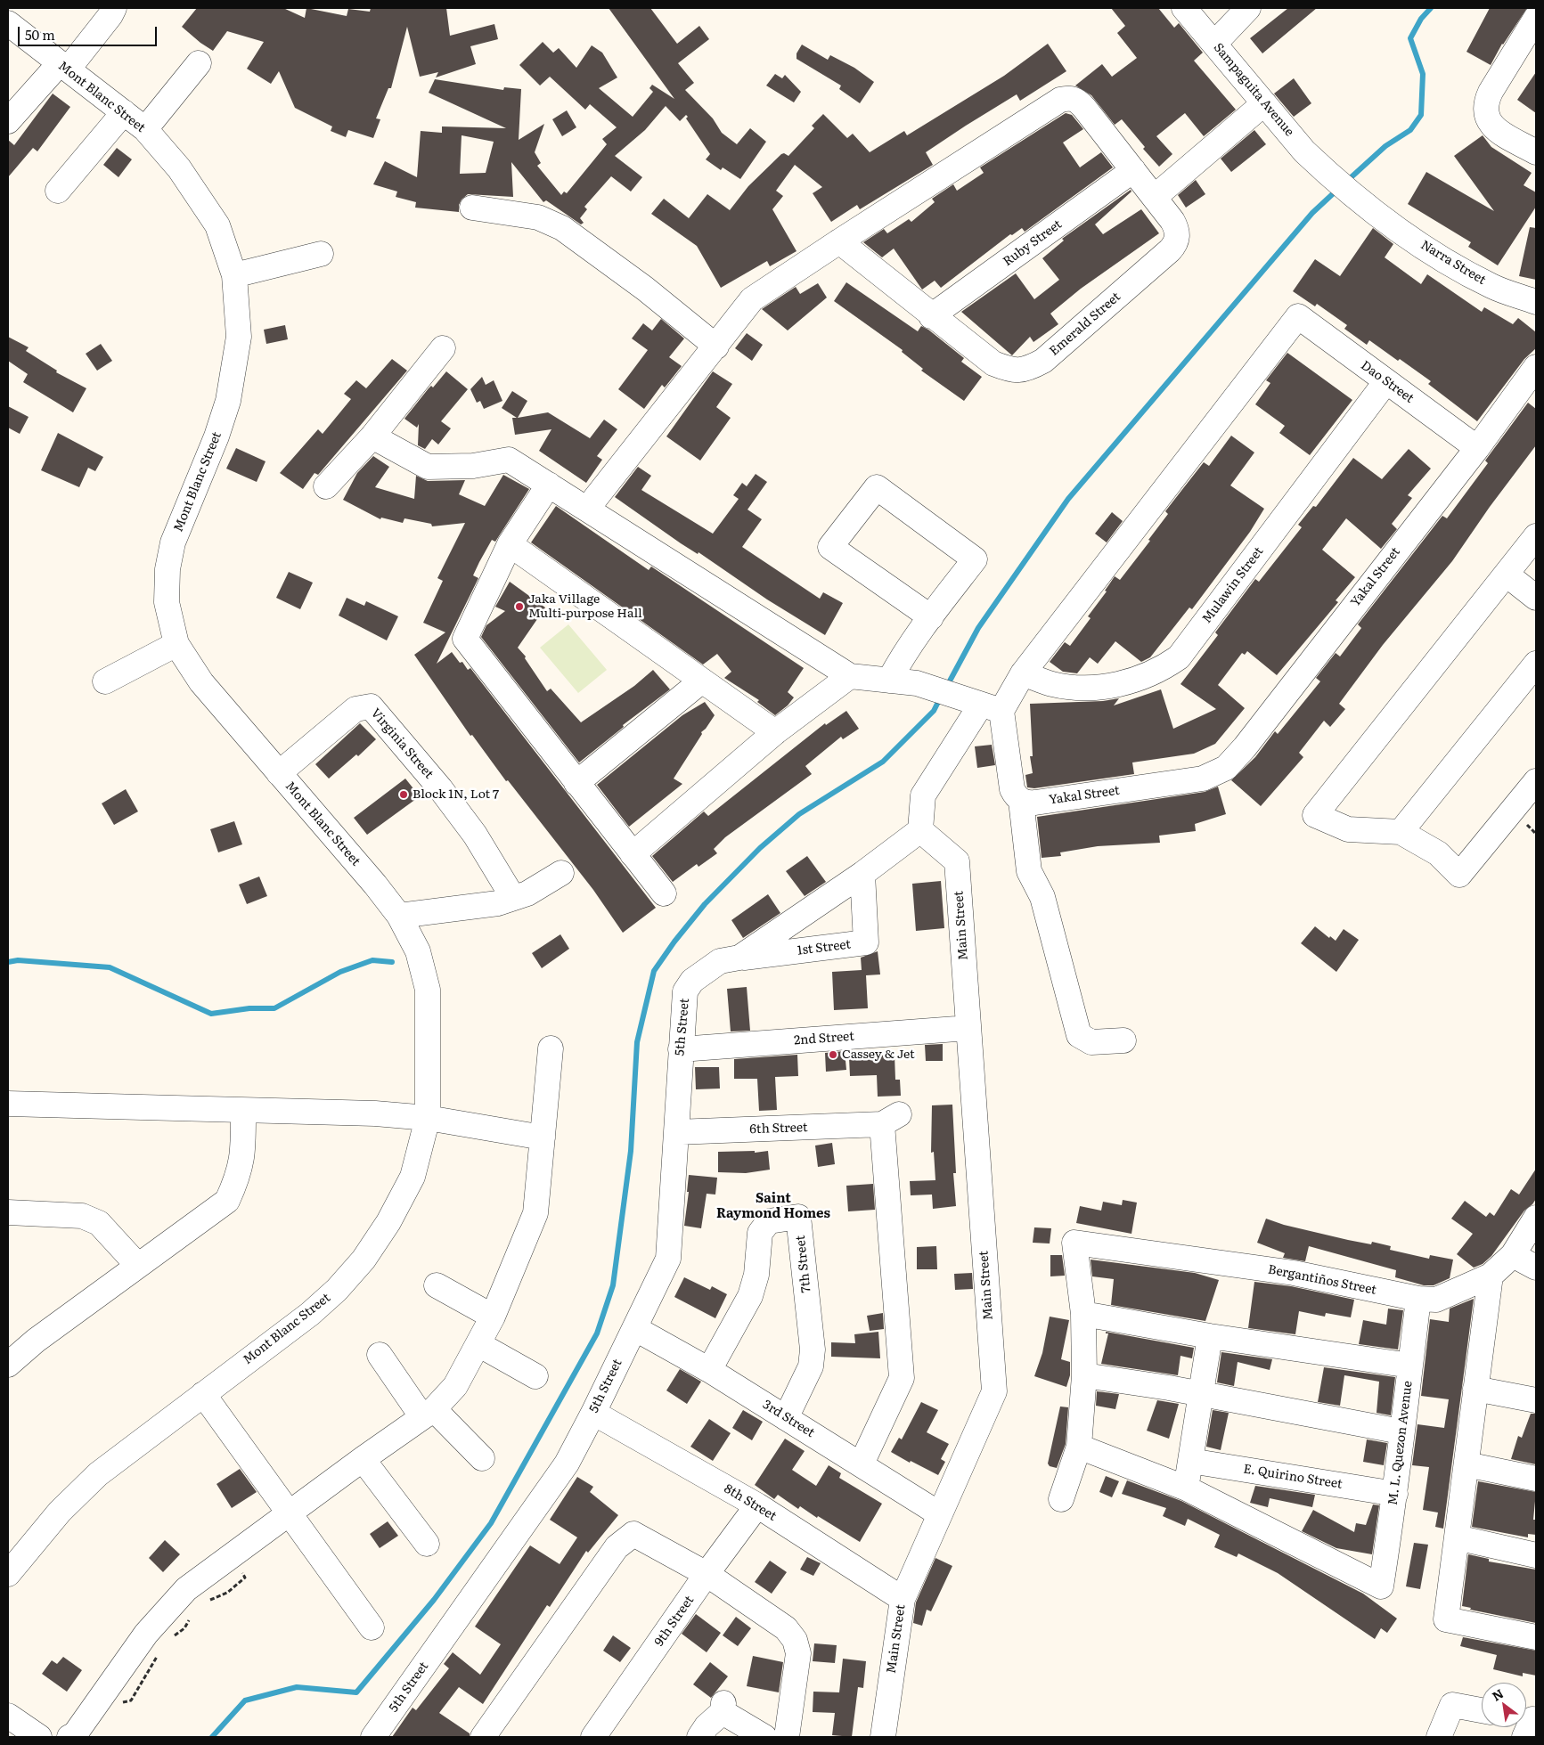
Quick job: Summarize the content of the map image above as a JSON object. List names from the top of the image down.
{
  "streets": {
    "street": [
      "Sampaguita Avenue",
      "Mont Blanc Street",
      "Ruby Street",
      "Narra Street",
      "Emerald Street",
      "Dao Street",
      "Yakal Street",
      "Mulawin Street",
      "Virginia Street",
      "Main Street",
      "1st Street",
      "5th Street",
      "2nd Street",
      "6th Street",
      "7th Street",
      "Bergantiños Street",
      "3rd Street",
      "M. L. Quezon Avenue",
      "E. Quirino Street",
      "8th Street",
      "9th Street"
    ]
  },
  "crossings": [
    ["Sampaguita Avenue", "Narra Street"],
    ["Mont Blanc Street", "Virginia Street"],
    ["Ruby Street", "Emerald Street"],
    ["Dao Street", "Yakal Street"],
    ["Dao Street", "Mulawin Street"],
    ["Main Street", "1st Street"],
    ["Main Street", "2nd Street"],
    ["Main Street", "3rd Street"],
    ["Main Street", "8th Street"],
    ["1st Street", "5th Street"],
    ["5th Street", "2nd Street"],
    ["5th Street", "6th Street"],
    ["5th Street", "3rd Street"],
    ["5th Street", "8th Street"],
    ["6th Street", "3rd Street"],
    ["7th Street", "3rd Street"],
    ["Bergantiños Street", "M. L. Quezon Avenue"],
    ["M. L. Quezon Avenue", "E. Quirino Street"],
    ["8th Street", "9th Street"]
  ],
  "districts": ["Saint Raymond Homes"],
  "places": ["Jaka Village Multi-purpose Hall", "Block 1N, Lot 7", "Cassey & Jet"],
  "scale_bar": "50 m",
  "north": "top left"
}
